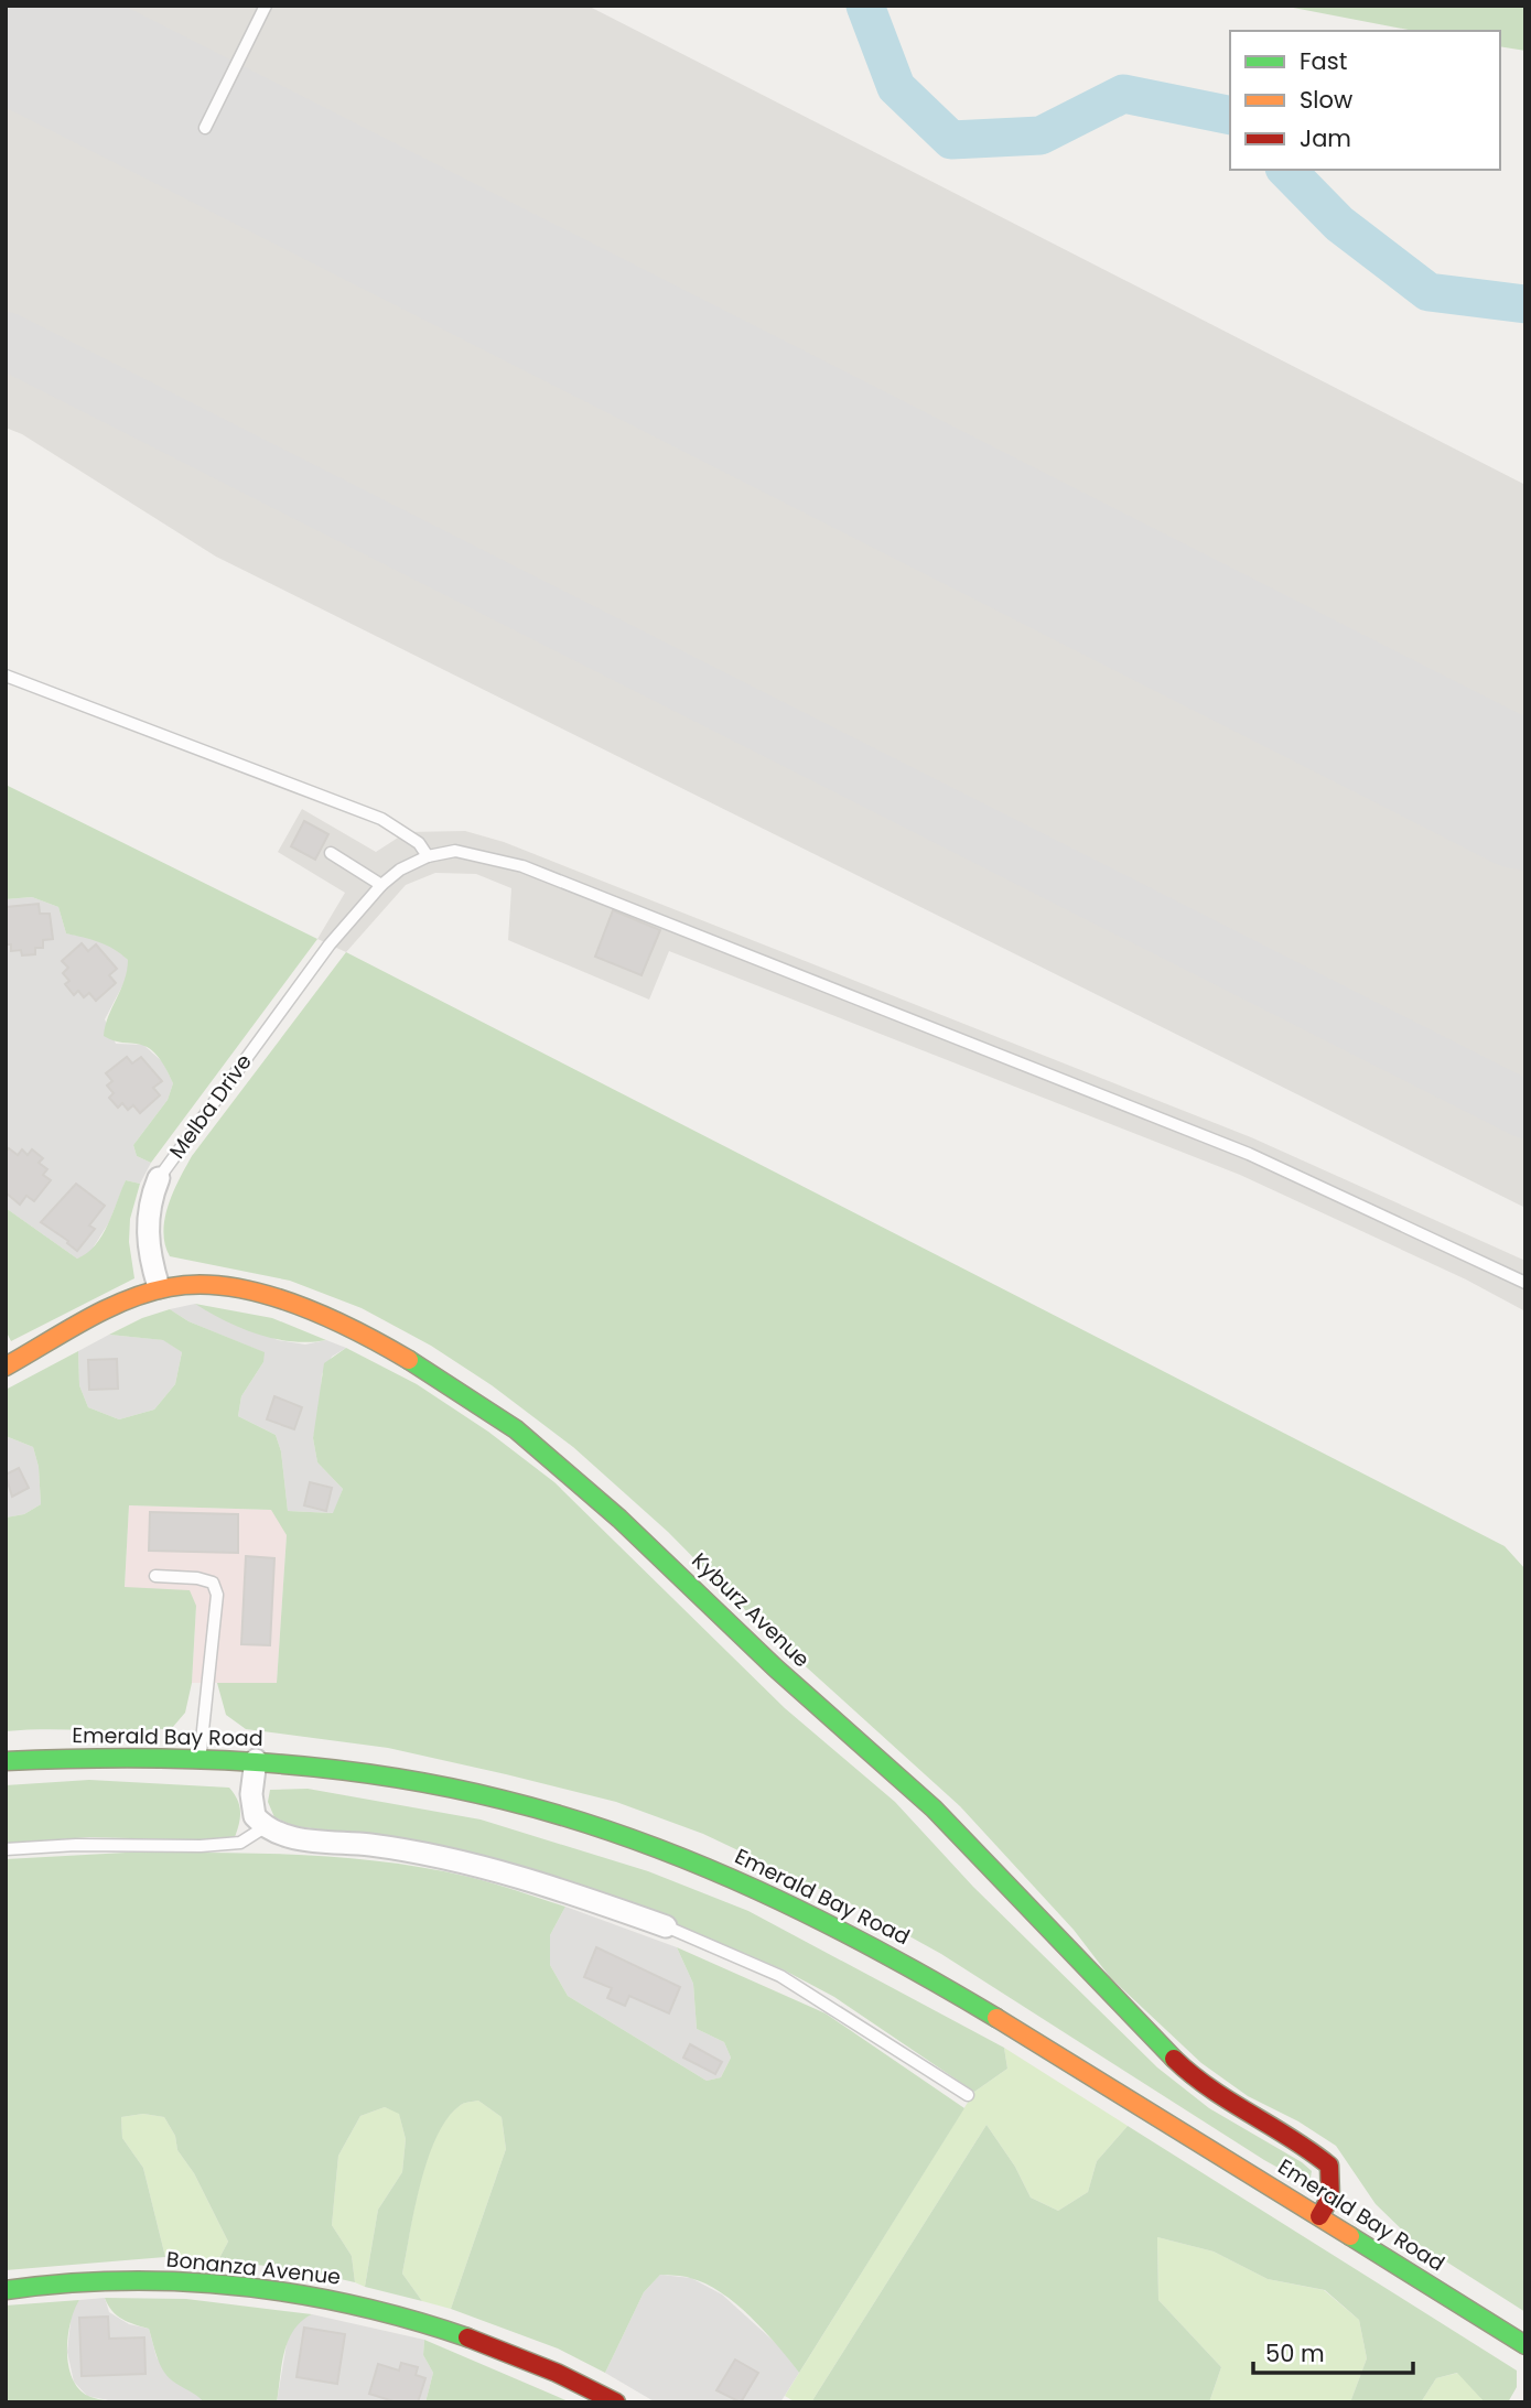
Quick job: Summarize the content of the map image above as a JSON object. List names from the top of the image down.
{
  "streets": {
    "main road": ["Kyburz Avenue", "Emerald Bay Road", "Bonanza Avenue"],
    "street": ["Melba Drive"]
  },
  "crossings": [
    ["Melba Drive", "Kyburz Avenue"],
    ["Kyburz Avenue", "Emerald Bay Road"]
  ],
  "legend": ["Fast", "Slow", "Jam"],
  "scale_bar": "50 m"
}
